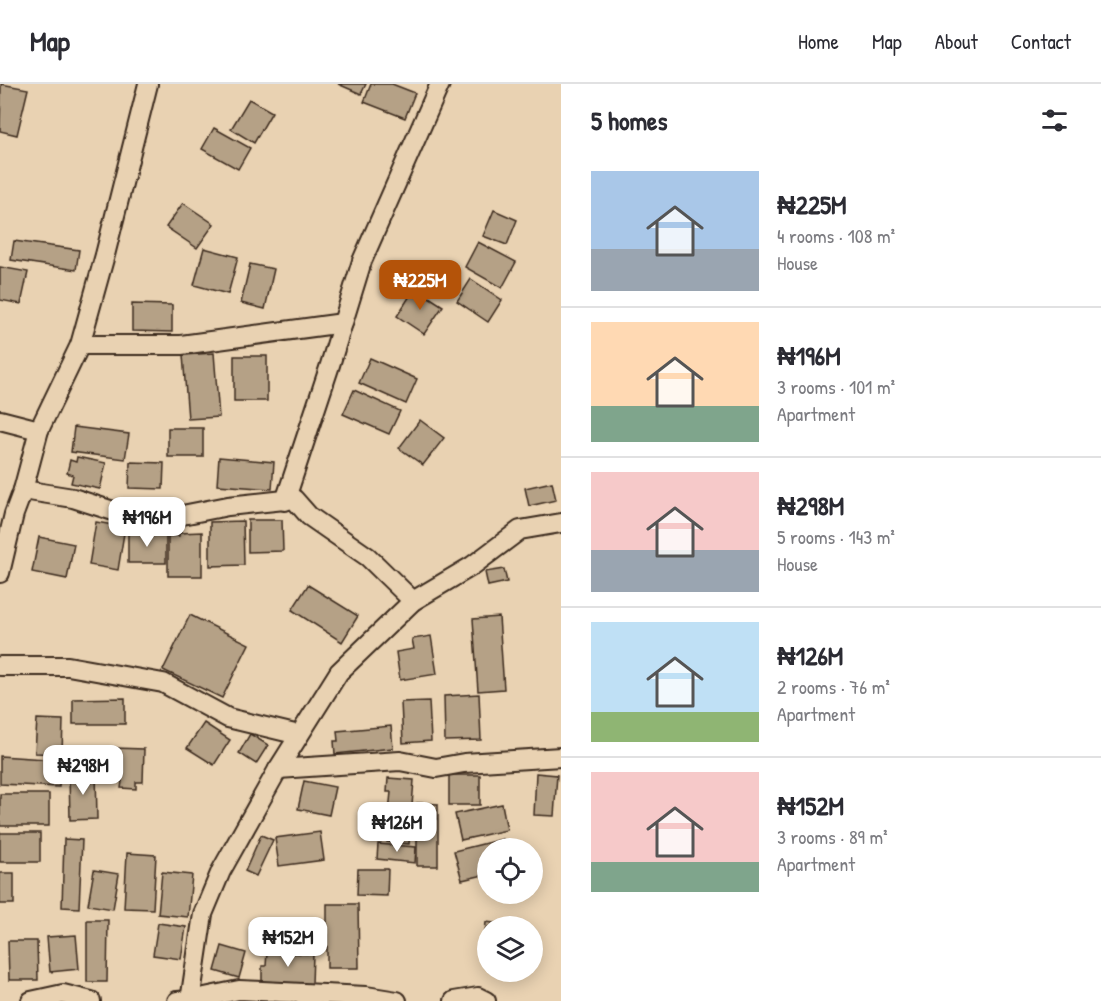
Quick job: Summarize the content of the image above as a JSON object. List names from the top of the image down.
{
  "page": {
    "header": "Map",
    "nav": [
      "Home",
      "Map",
      "About",
      "Contact"
    ],
    "heading": "5 homes",
    "list": [
      {
        "name": "₦225M",
        "note": "4 rooms · 108 m² · House"
      },
      {
        "name": "₦196M",
        "note": "3 rooms · 101 m² · Apartment"
      },
      {
        "name": "₦298M",
        "note": "5 rooms · 143 m² · House"
      },
      {
        "name": "₦126M",
        "note": "2 rooms · 76 m² · Apartment"
      },
      {
        "name": "₦152M",
        "note": "3 rooms · 89 m² · Apartment"
      }
    ],
    "price": [
      "₦225M",
      "₦196M",
      "₦298M",
      "₦126M",
      "₦152M"
    ]
  }
}
